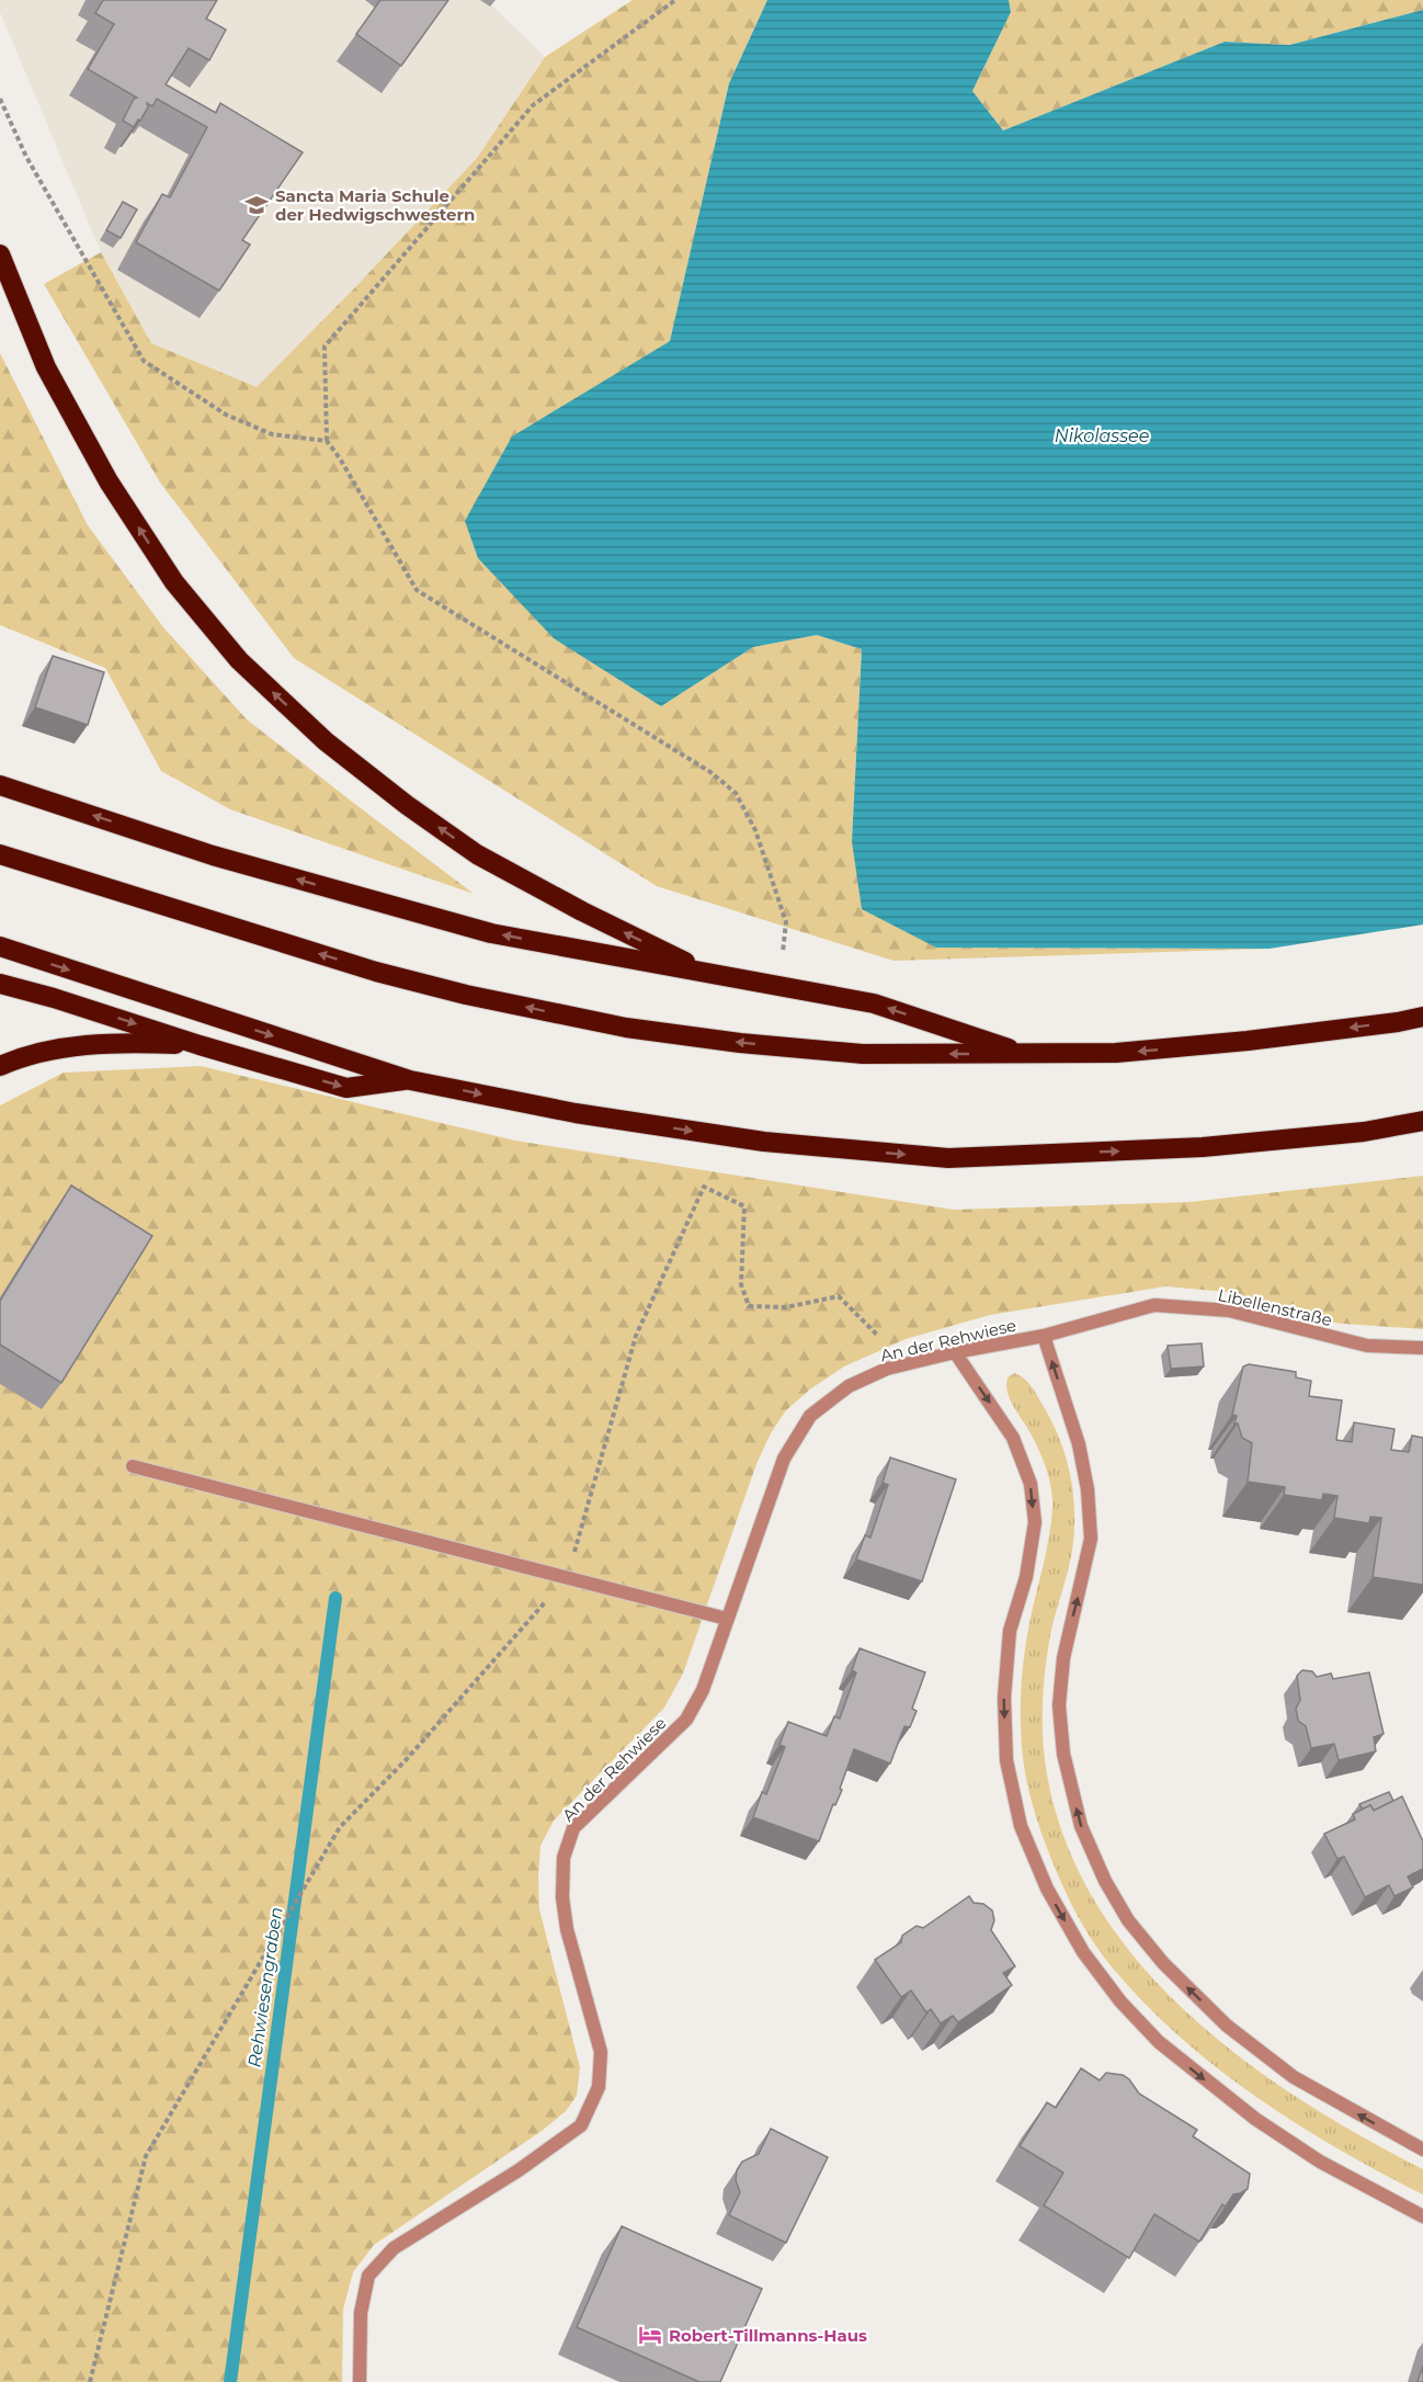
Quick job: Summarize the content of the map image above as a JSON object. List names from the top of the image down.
{
  "streets": {
    "street": ["Libellenstraße", "An der Rehwiese"]
  },
  "crossings": [
    ["Libellenstraße", "An der Rehwiese"]
  ],
  "water": ["Nikolassee", "Rehwiesengraben"],
  "places": {
    "school or university": ["Sancta Maria Schule der Hedwigschwestern"],
    "hotel": ["Robert-Tillmanns-Haus"]
  }
}
